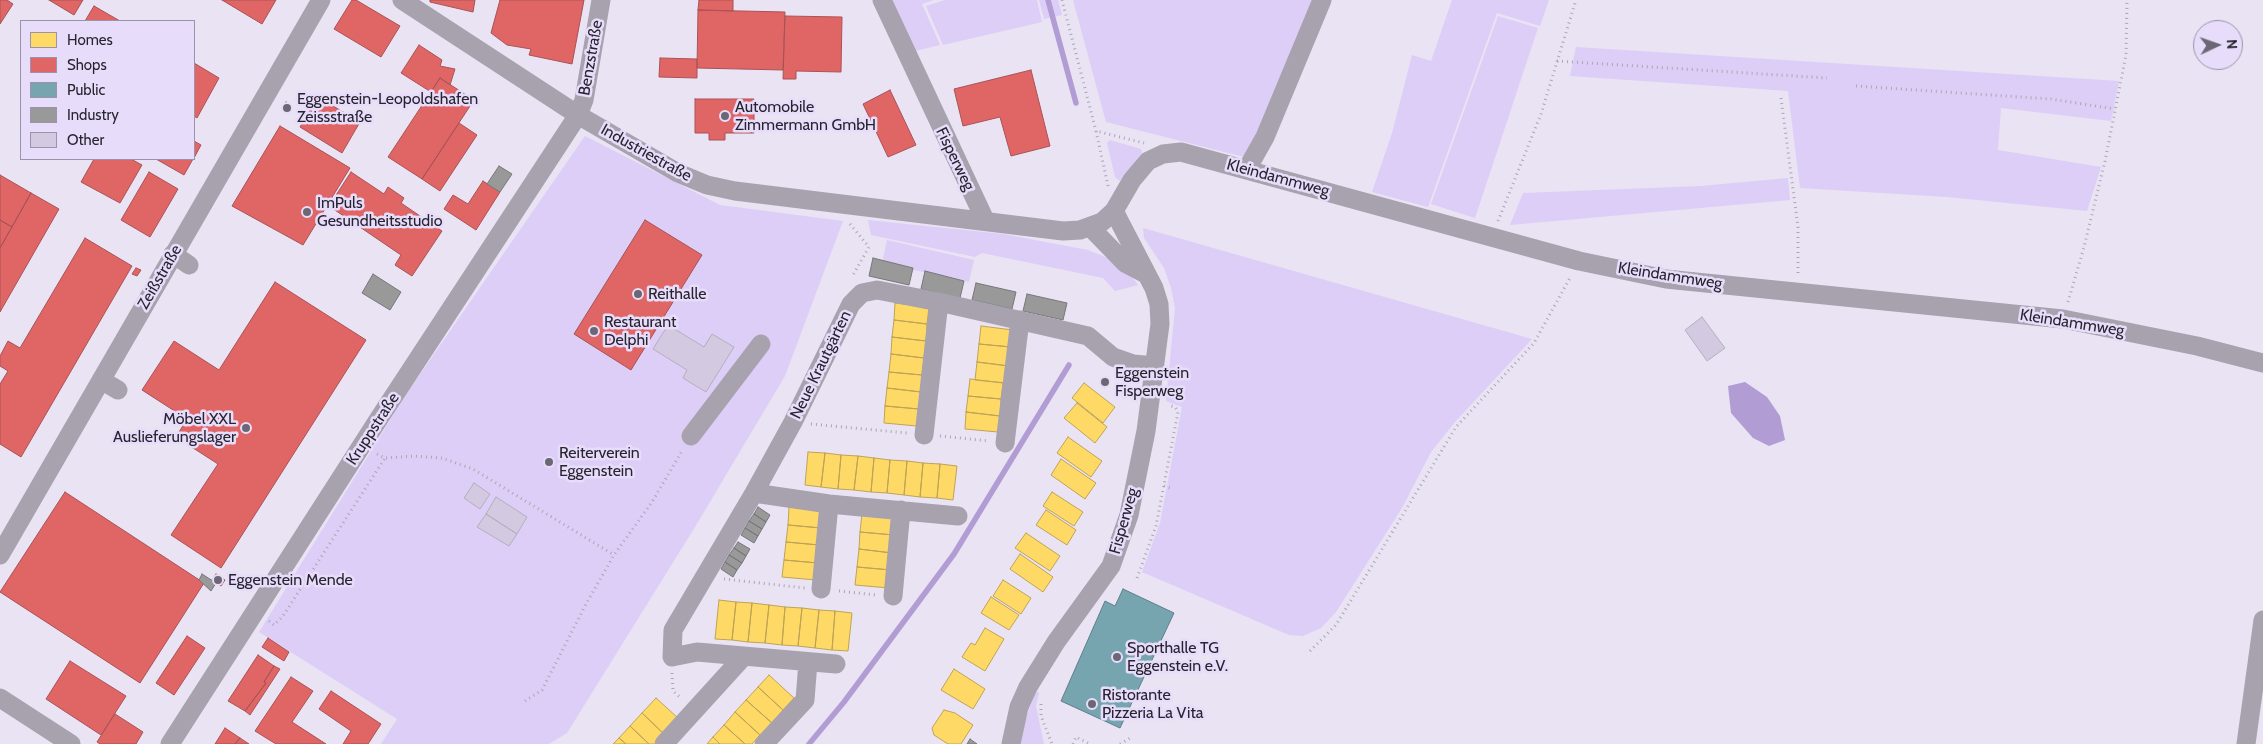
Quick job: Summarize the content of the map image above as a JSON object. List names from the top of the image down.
{
  "streets": {
    "street": [
      "Benzstraße",
      "Industriestraße",
      "Fisperweg",
      "Kleindammweg",
      "Zeißstraße",
      "Neue Krautgärten",
      "Kruppstraße"
    ]
  },
  "crossings": [
    ["Benzstraße", "Industriestraße"],
    ["Benzstraße", "Kruppstraße"],
    ["Industriestraße", "Fisperweg"],
    ["Industriestraße", "Kruppstraße"],
    ["Fisperweg", "Kleindammweg"],
    ["Fisperweg", "Neue Krautgärten"]
  ],
  "places": [
    "Eggenstein-Leopoldshafen Zeissstraße",
    "Automobile Zimmermann GmbH",
    "ImPuls Gesundheitsstudio",
    "Reithalle",
    "Restaurant Delphi",
    "Eggenstein Fisperweg",
    "Möbel XXL Auslieferungslager",
    "Reiterverein Eggenstein",
    "Eggenstein Mende",
    "Sporthalle TG Eggenstein e.V.",
    "Ristorante Pizzeria La Vita"
  ],
  "legend": [
    "Homes",
    "Shops",
    "Public",
    "Industry",
    "Other"
  ],
  "north": "right"
}
